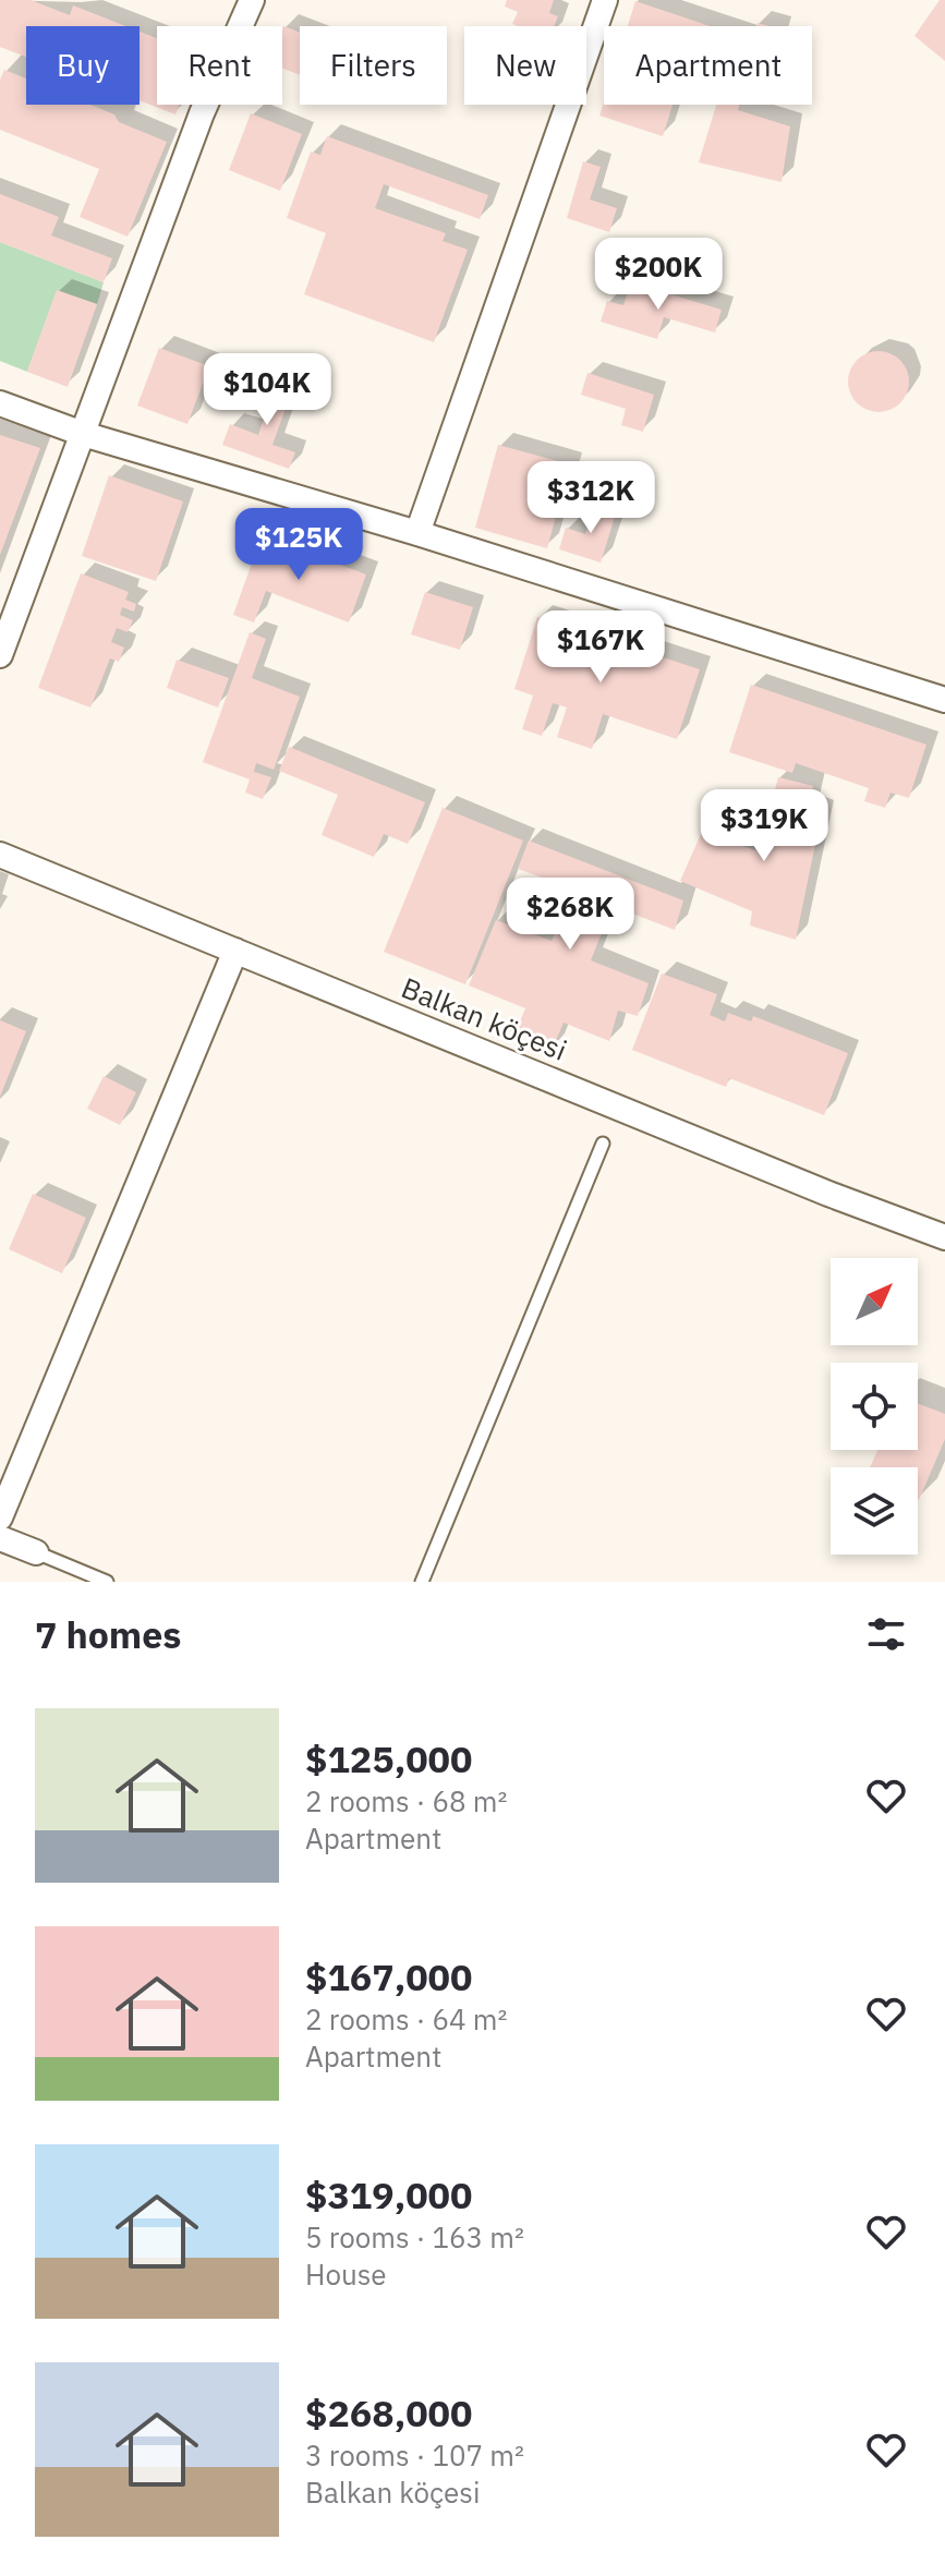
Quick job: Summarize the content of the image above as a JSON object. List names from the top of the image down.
{
  "streets": {
    "street": ["Balkan köçesi"]
  },
  "north": "top right",
  "page": {
    "chip": [
      "Buy",
      "Rent",
      "Filters",
      "New",
      "Apartment"
    ],
    "price": [
      "$200K",
      "$104K",
      "$312K",
      "$125K",
      "$167K",
      "$319K",
      "$268K"
    ],
    "heading": "7 homes",
    "list": [
      {
        "name": "$125,000",
        "note": "2 rooms · 68 m² · Apartment"
      },
      {
        "name": "$167,000",
        "note": "2 rooms · 64 m² · Apartment"
      },
      {
        "name": "$319,000",
        "note": "5 rooms · 163 m² · House"
      },
      {
        "name": "$268,000",
        "note": "3 rooms · 107 m² · Balkan köçesi"
      }
    ]
  }
}
